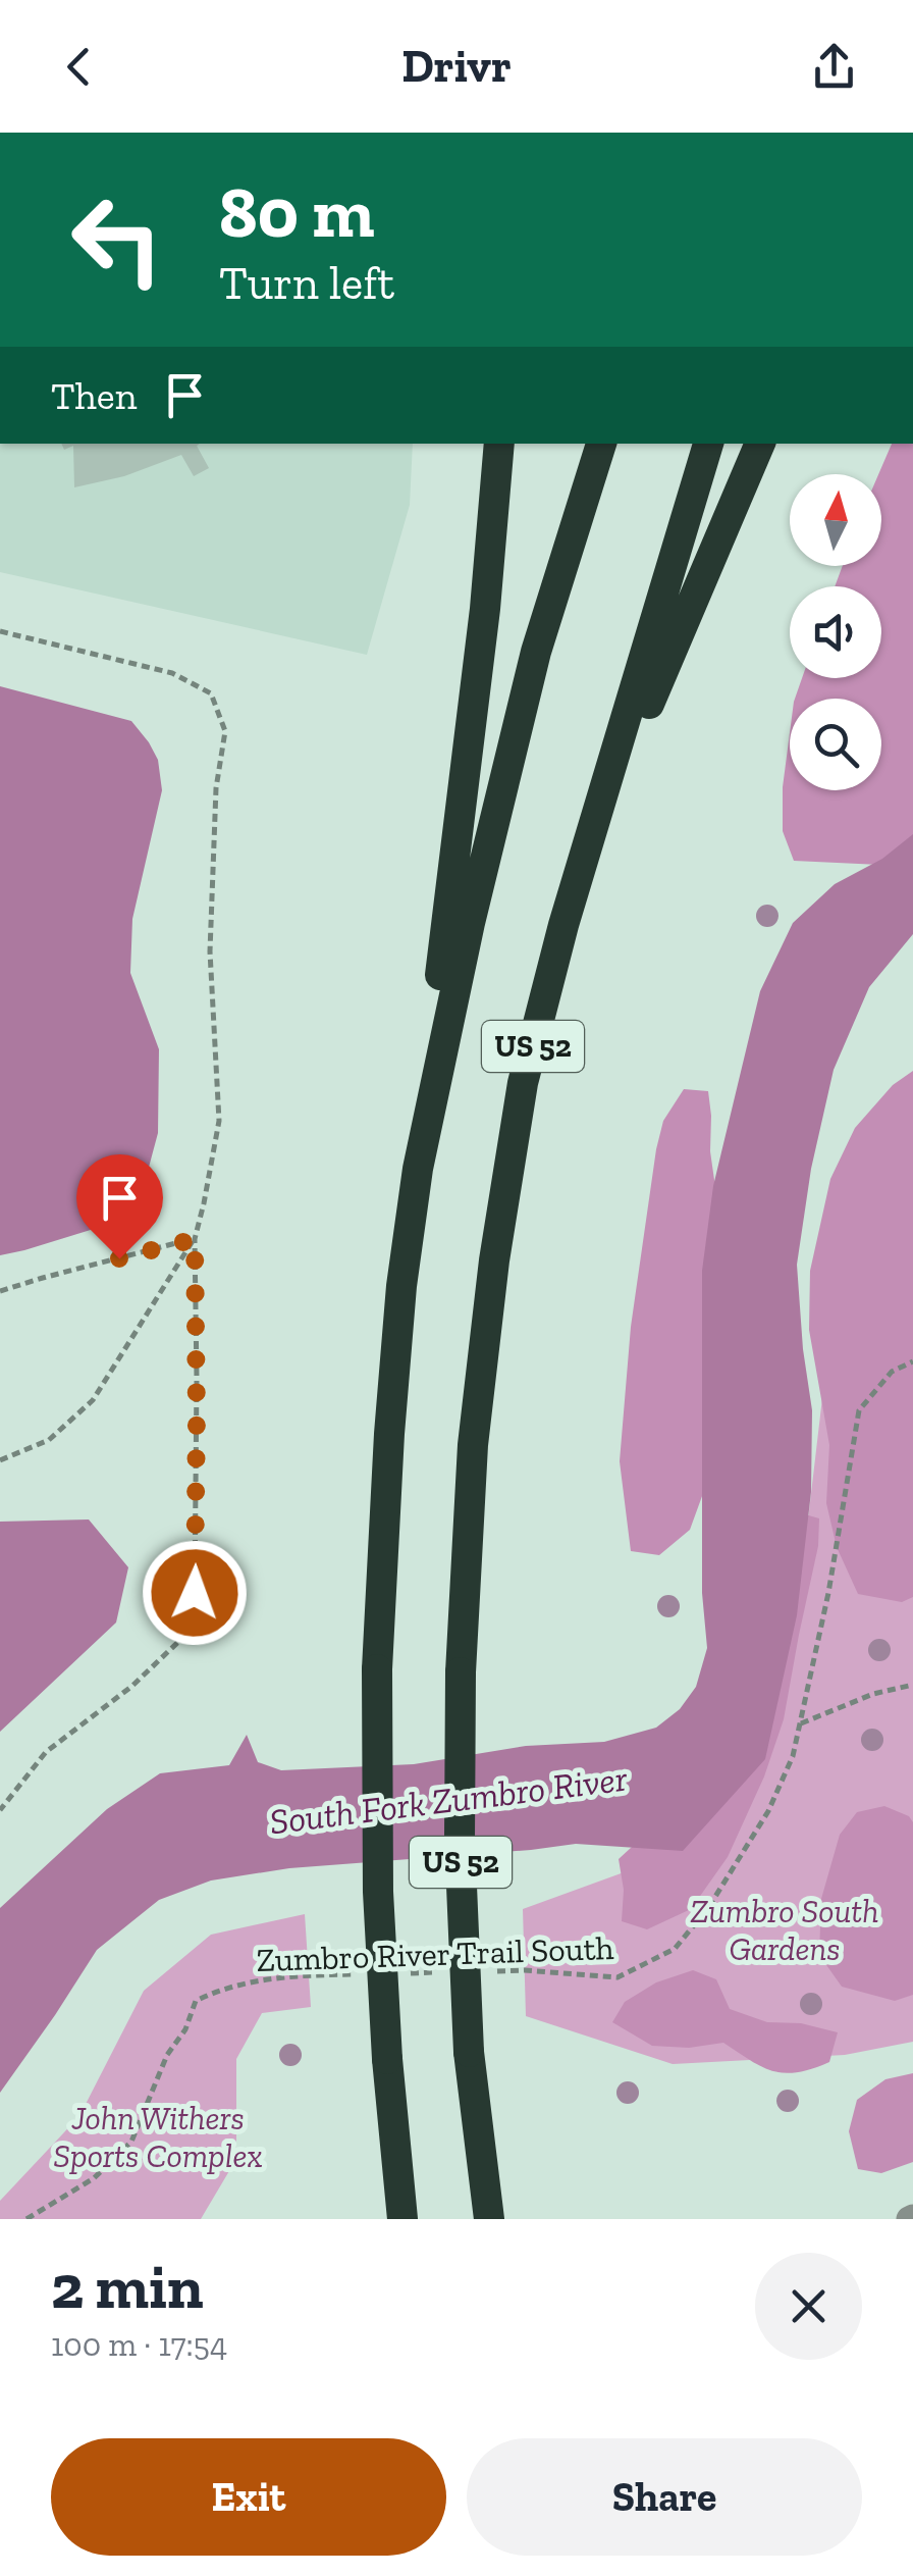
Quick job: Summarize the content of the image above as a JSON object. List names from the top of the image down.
{
  "streets": {
    "highway": ["US 52"],
    "path": ["Zumbro River Trail South"]
  },
  "water": ["South Fork Zumbro River"],
  "parks": ["Zumbro South Gardens", "John Withers Sports Complex"],
  "north": "top",
  "page": {
    "header": "Drivr",
    "turn": ["80 m", "Turn left"],
    "then": "Then",
    "heading": ["2 min", "100 m · 17:54"],
    "buttons": ["Exit", "Share"]
  }
}
